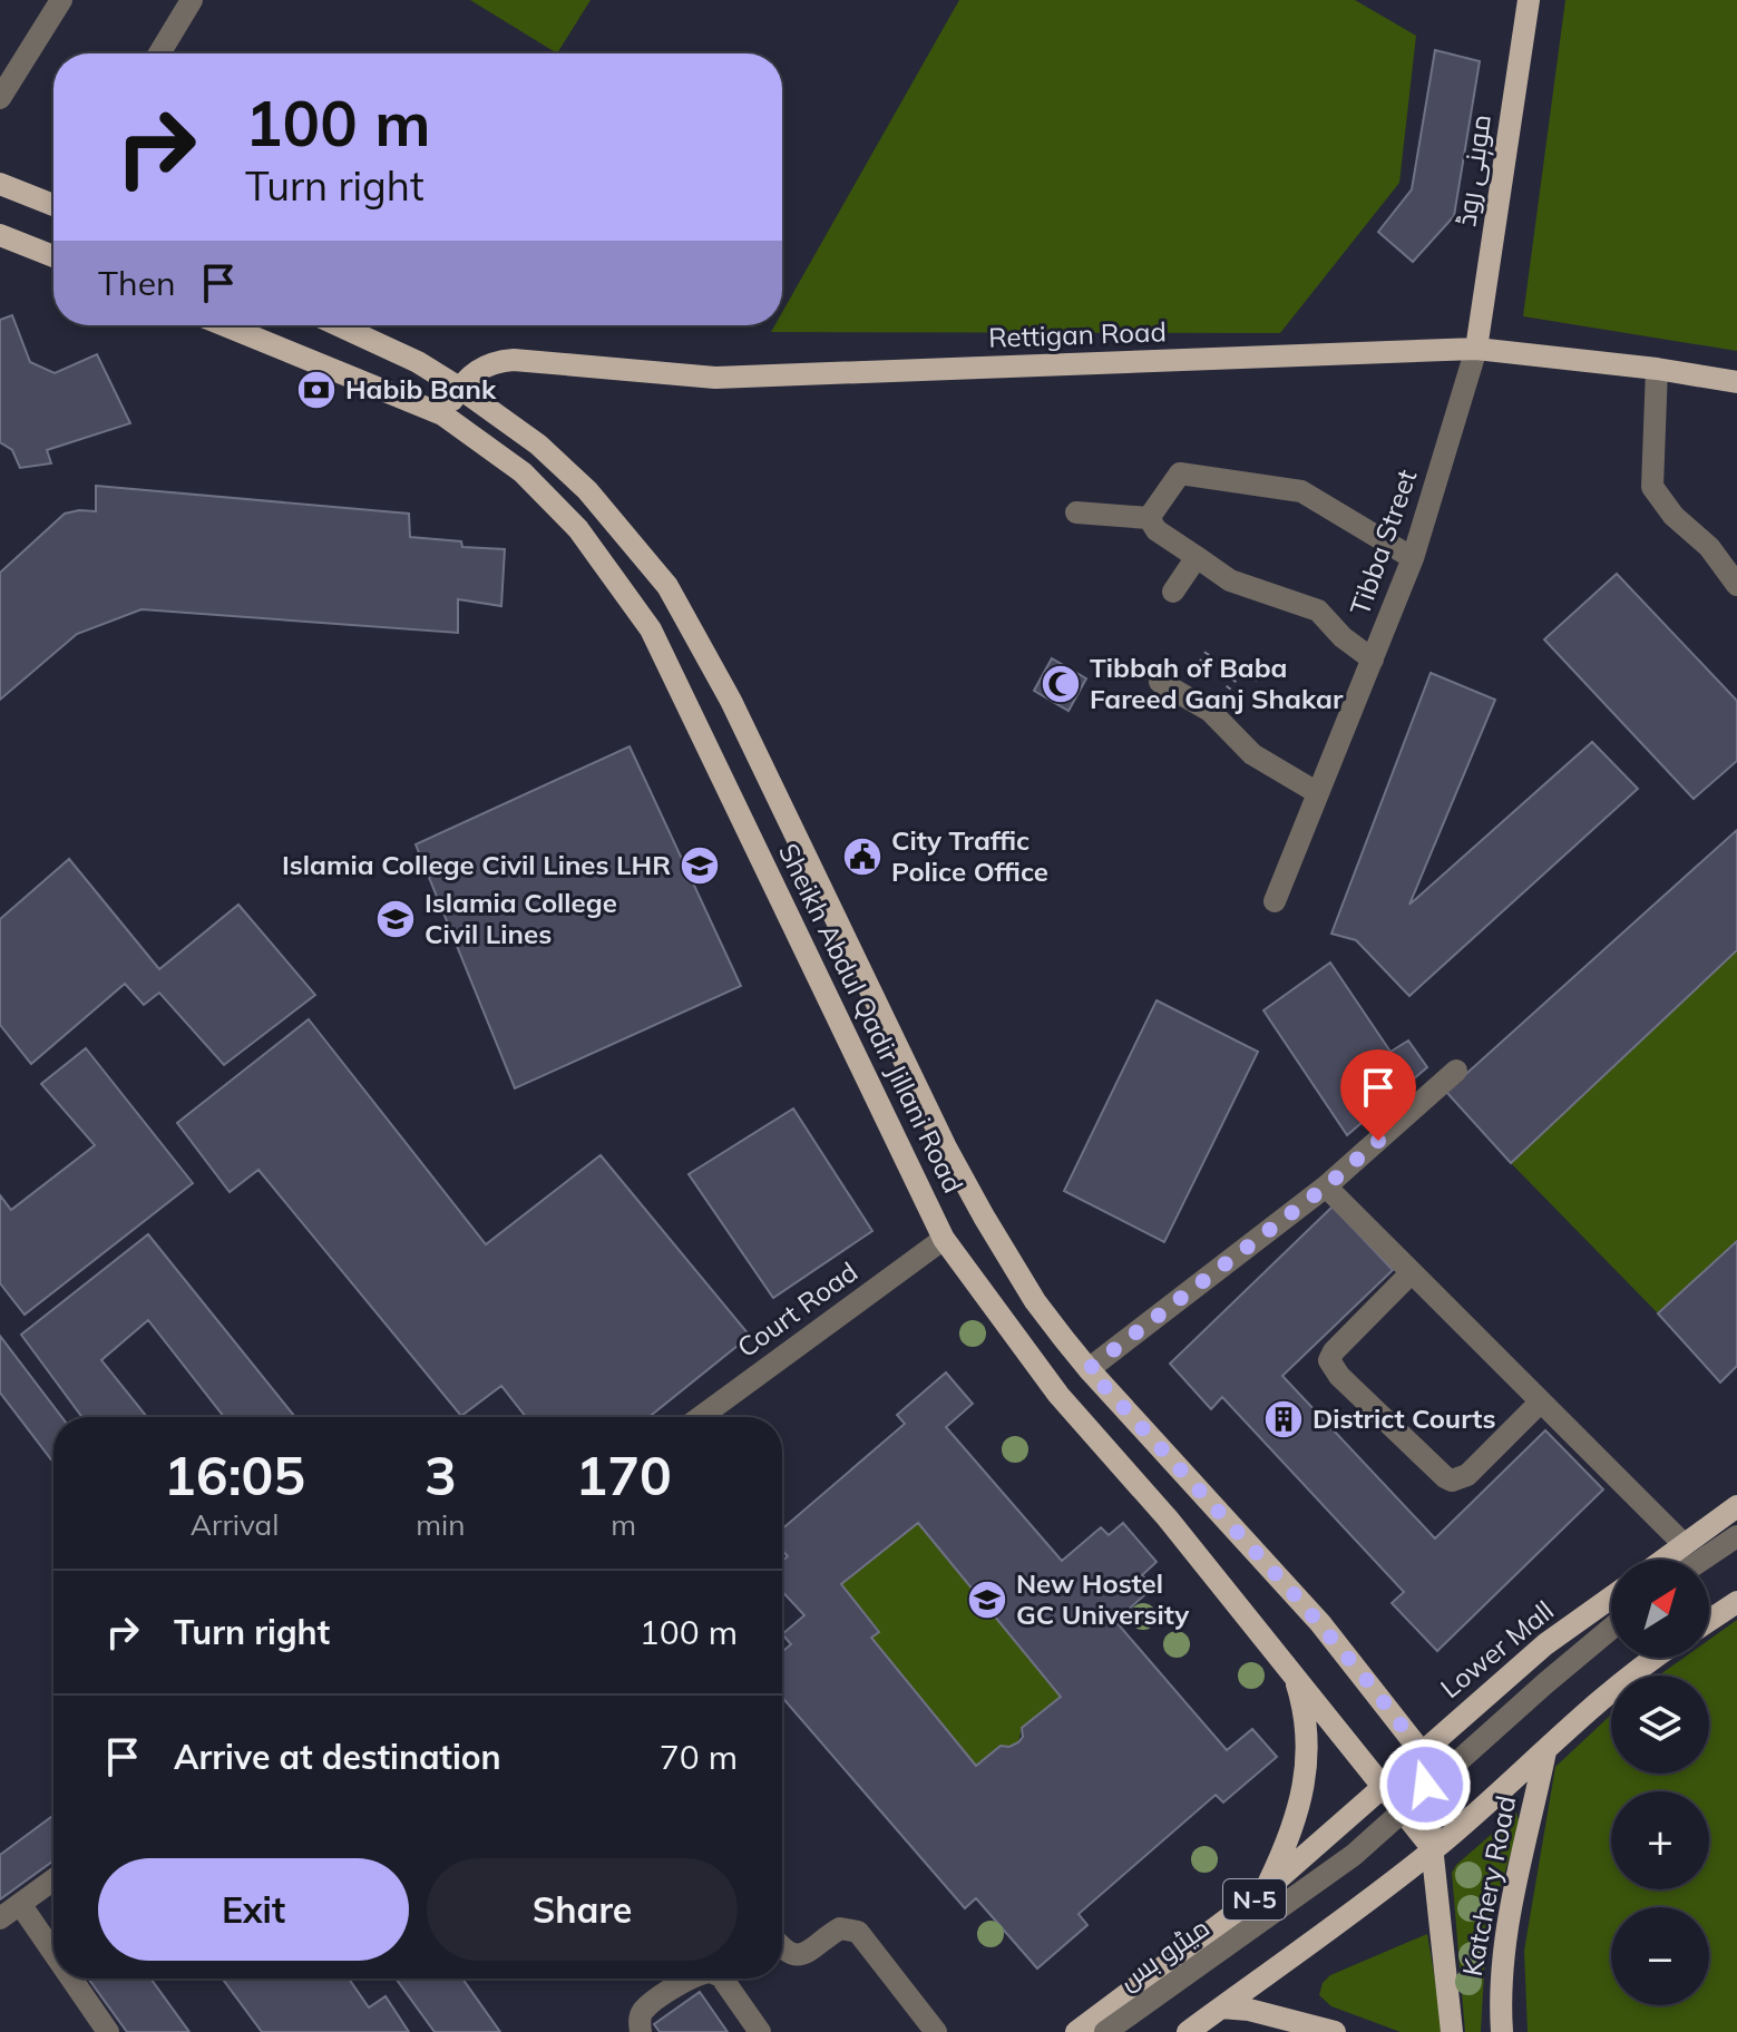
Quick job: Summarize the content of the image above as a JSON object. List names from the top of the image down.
{
  "streets": {
    "main road": [
      "موہنی روڈ",
      "Rettigan Road",
      "Sheikh Abdul Qadir Jillani Road",
      "Lower Mall",
      "Katchery Road",
      "N-5"
    ],
    "street": ["Tibba Street", "Court Road", "میٹرو بس"]
  },
  "crossings": [
    ["موہنی روڈ", "Rettigan Road"],
    ["موہنی روڈ", "Tibba Street"],
    ["Rettigan Road", "Tibba Street"],
    ["Rettigan Road", "Sheikh Abdul Qadir Jillani Road"],
    ["Sheikh Abdul Qadir Jillani Road", "Court Road"],
    ["Sheikh Abdul Qadir Jillani Road", "Lower Mall"],
    ["Sheikh Abdul Qadir Jillani Road", "Katchery Road"],
    ["Sheikh Abdul Qadir Jillani Road", "N-5"],
    ["Lower Mall", "Katchery Road"],
    ["Katchery Road", "N-5"]
  ],
  "places": {
    "bank": ["Habib Bank"],
    "mosque": ["Tibbah of Baba Fareed Ganj Shakar"],
    "public building": ["City Traffic Police Office"],
    "school or university": ["Islamia College Civil Lines LHR", "Islamia College Civil Lines", "New Hostel GC University"],
    "building": ["District Courts"]
  },
  "north": "top right",
  "page": {
    "turn": ["100 m", "Turn right"],
    "then": "Then",
    "eta": [
      "16:05",
      "Arrival",
      "3",
      "min",
      "170",
      "m"
    ],
    "map_buttons": ["+", "−"],
    "list": [
      {
        "name": "Turn right",
        "value": "100 m"
      },
      {
        "name": "Arrive at destination",
        "value": "70 m"
      }
    ],
    "buttons": ["Exit", "Share"]
  }
}
